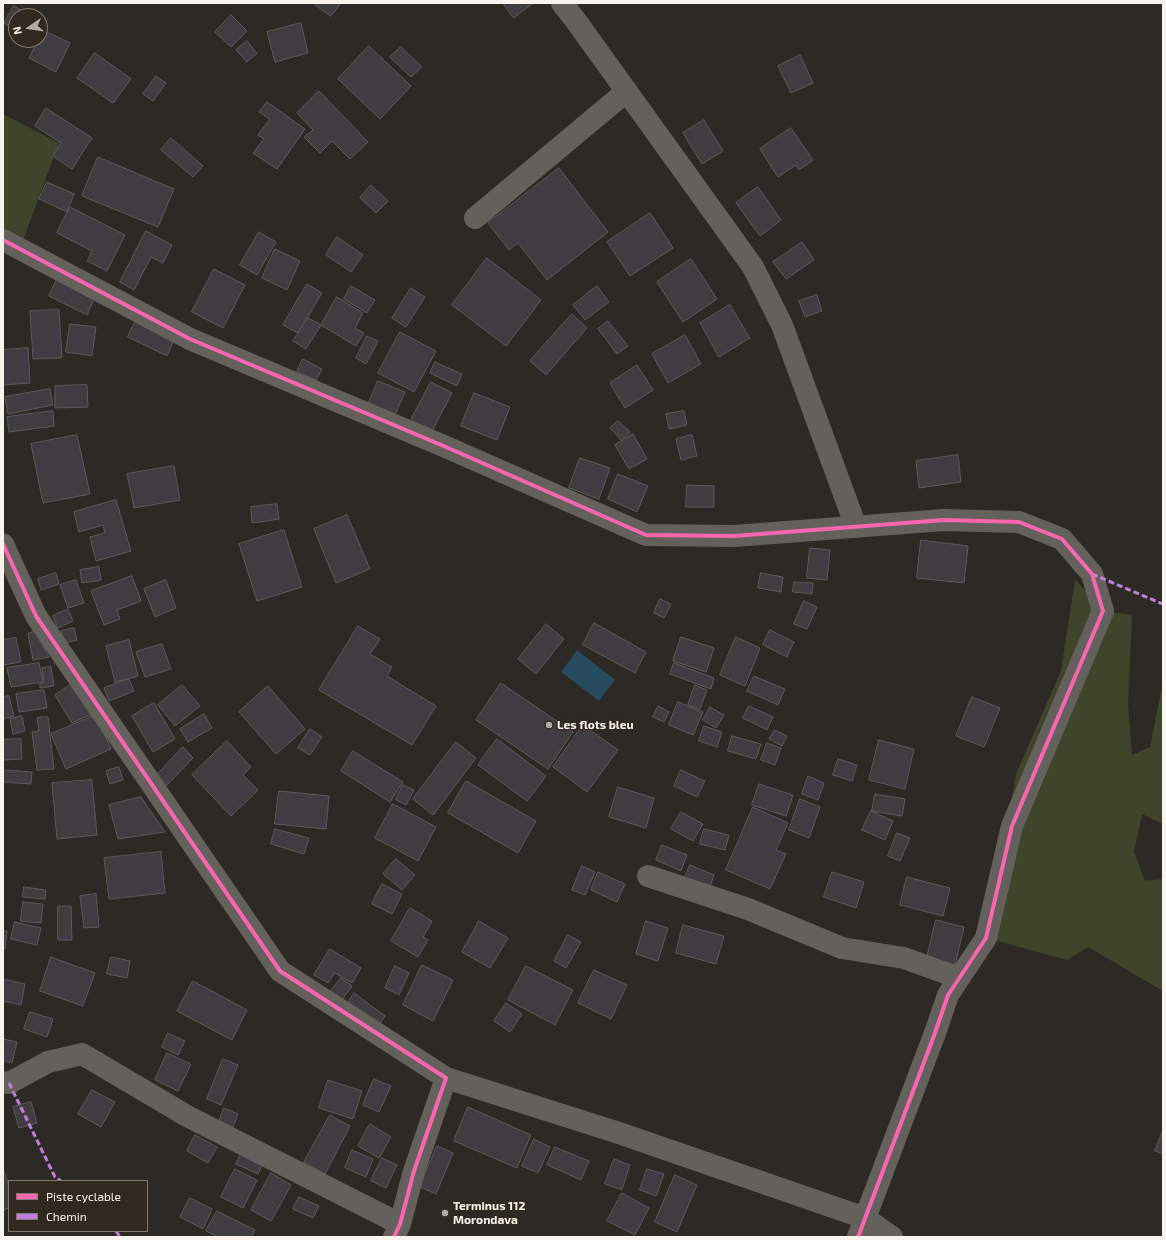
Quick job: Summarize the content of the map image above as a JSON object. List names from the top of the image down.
{
  "places": ["Les flots bleu", "Terminus 112 Morondava"],
  "legend": ["Piste cyclable", "Chemin"],
  "north": "left"
}
